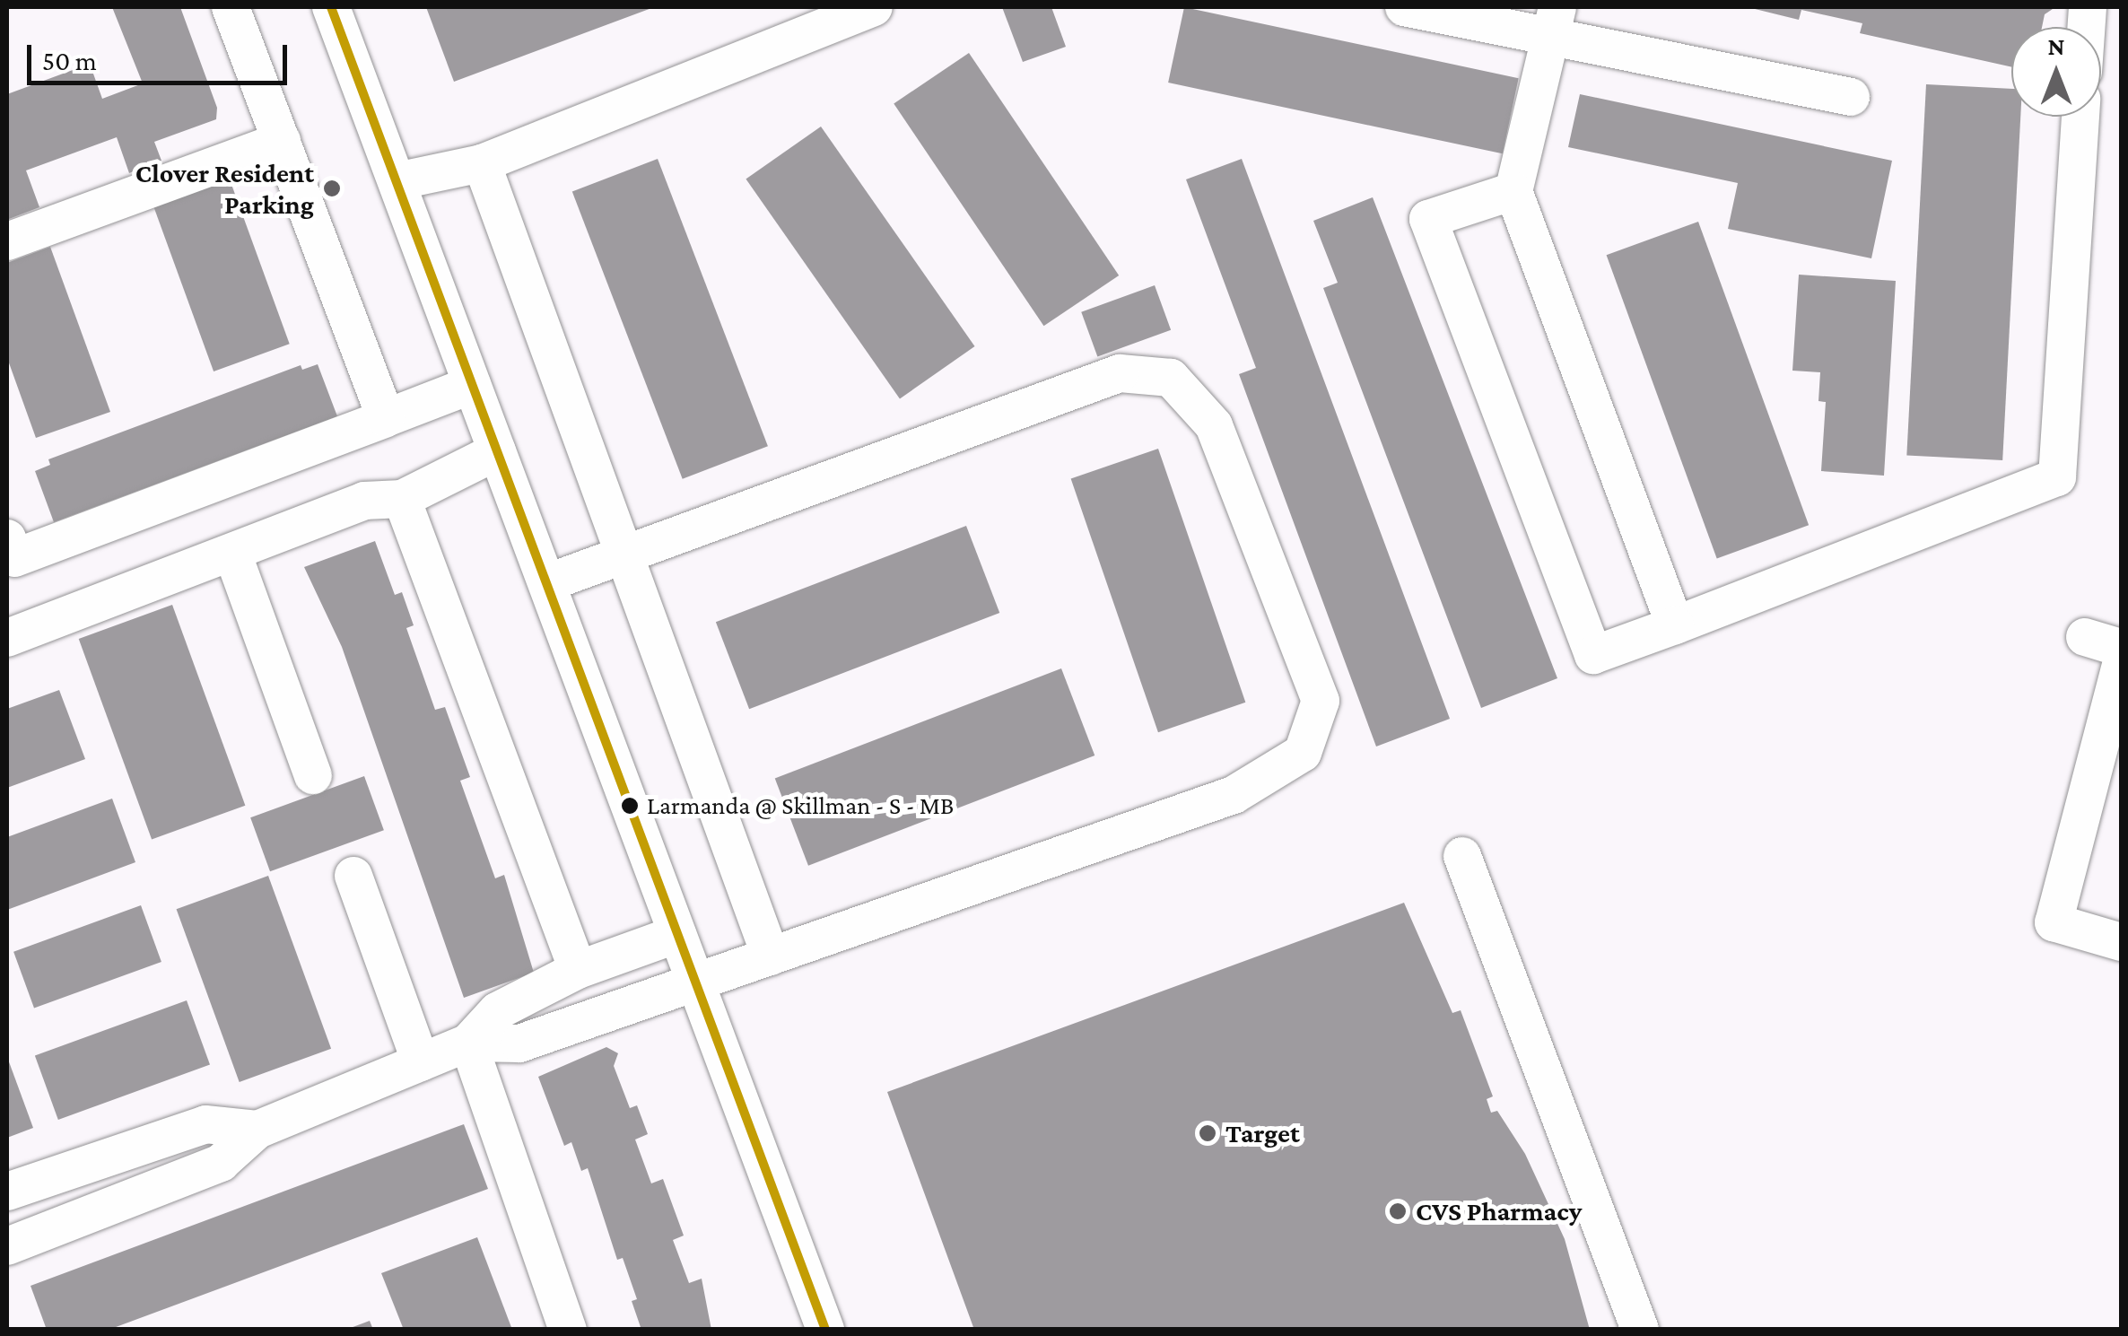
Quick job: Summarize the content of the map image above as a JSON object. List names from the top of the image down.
{
  "places": [
    "Clover Resident Parking",
    "Larmanda @ Skillman - S - MB",
    "Target",
    "CVS Pharmacy"
  ],
  "scale_bar": "50 m",
  "north": "top"
}
